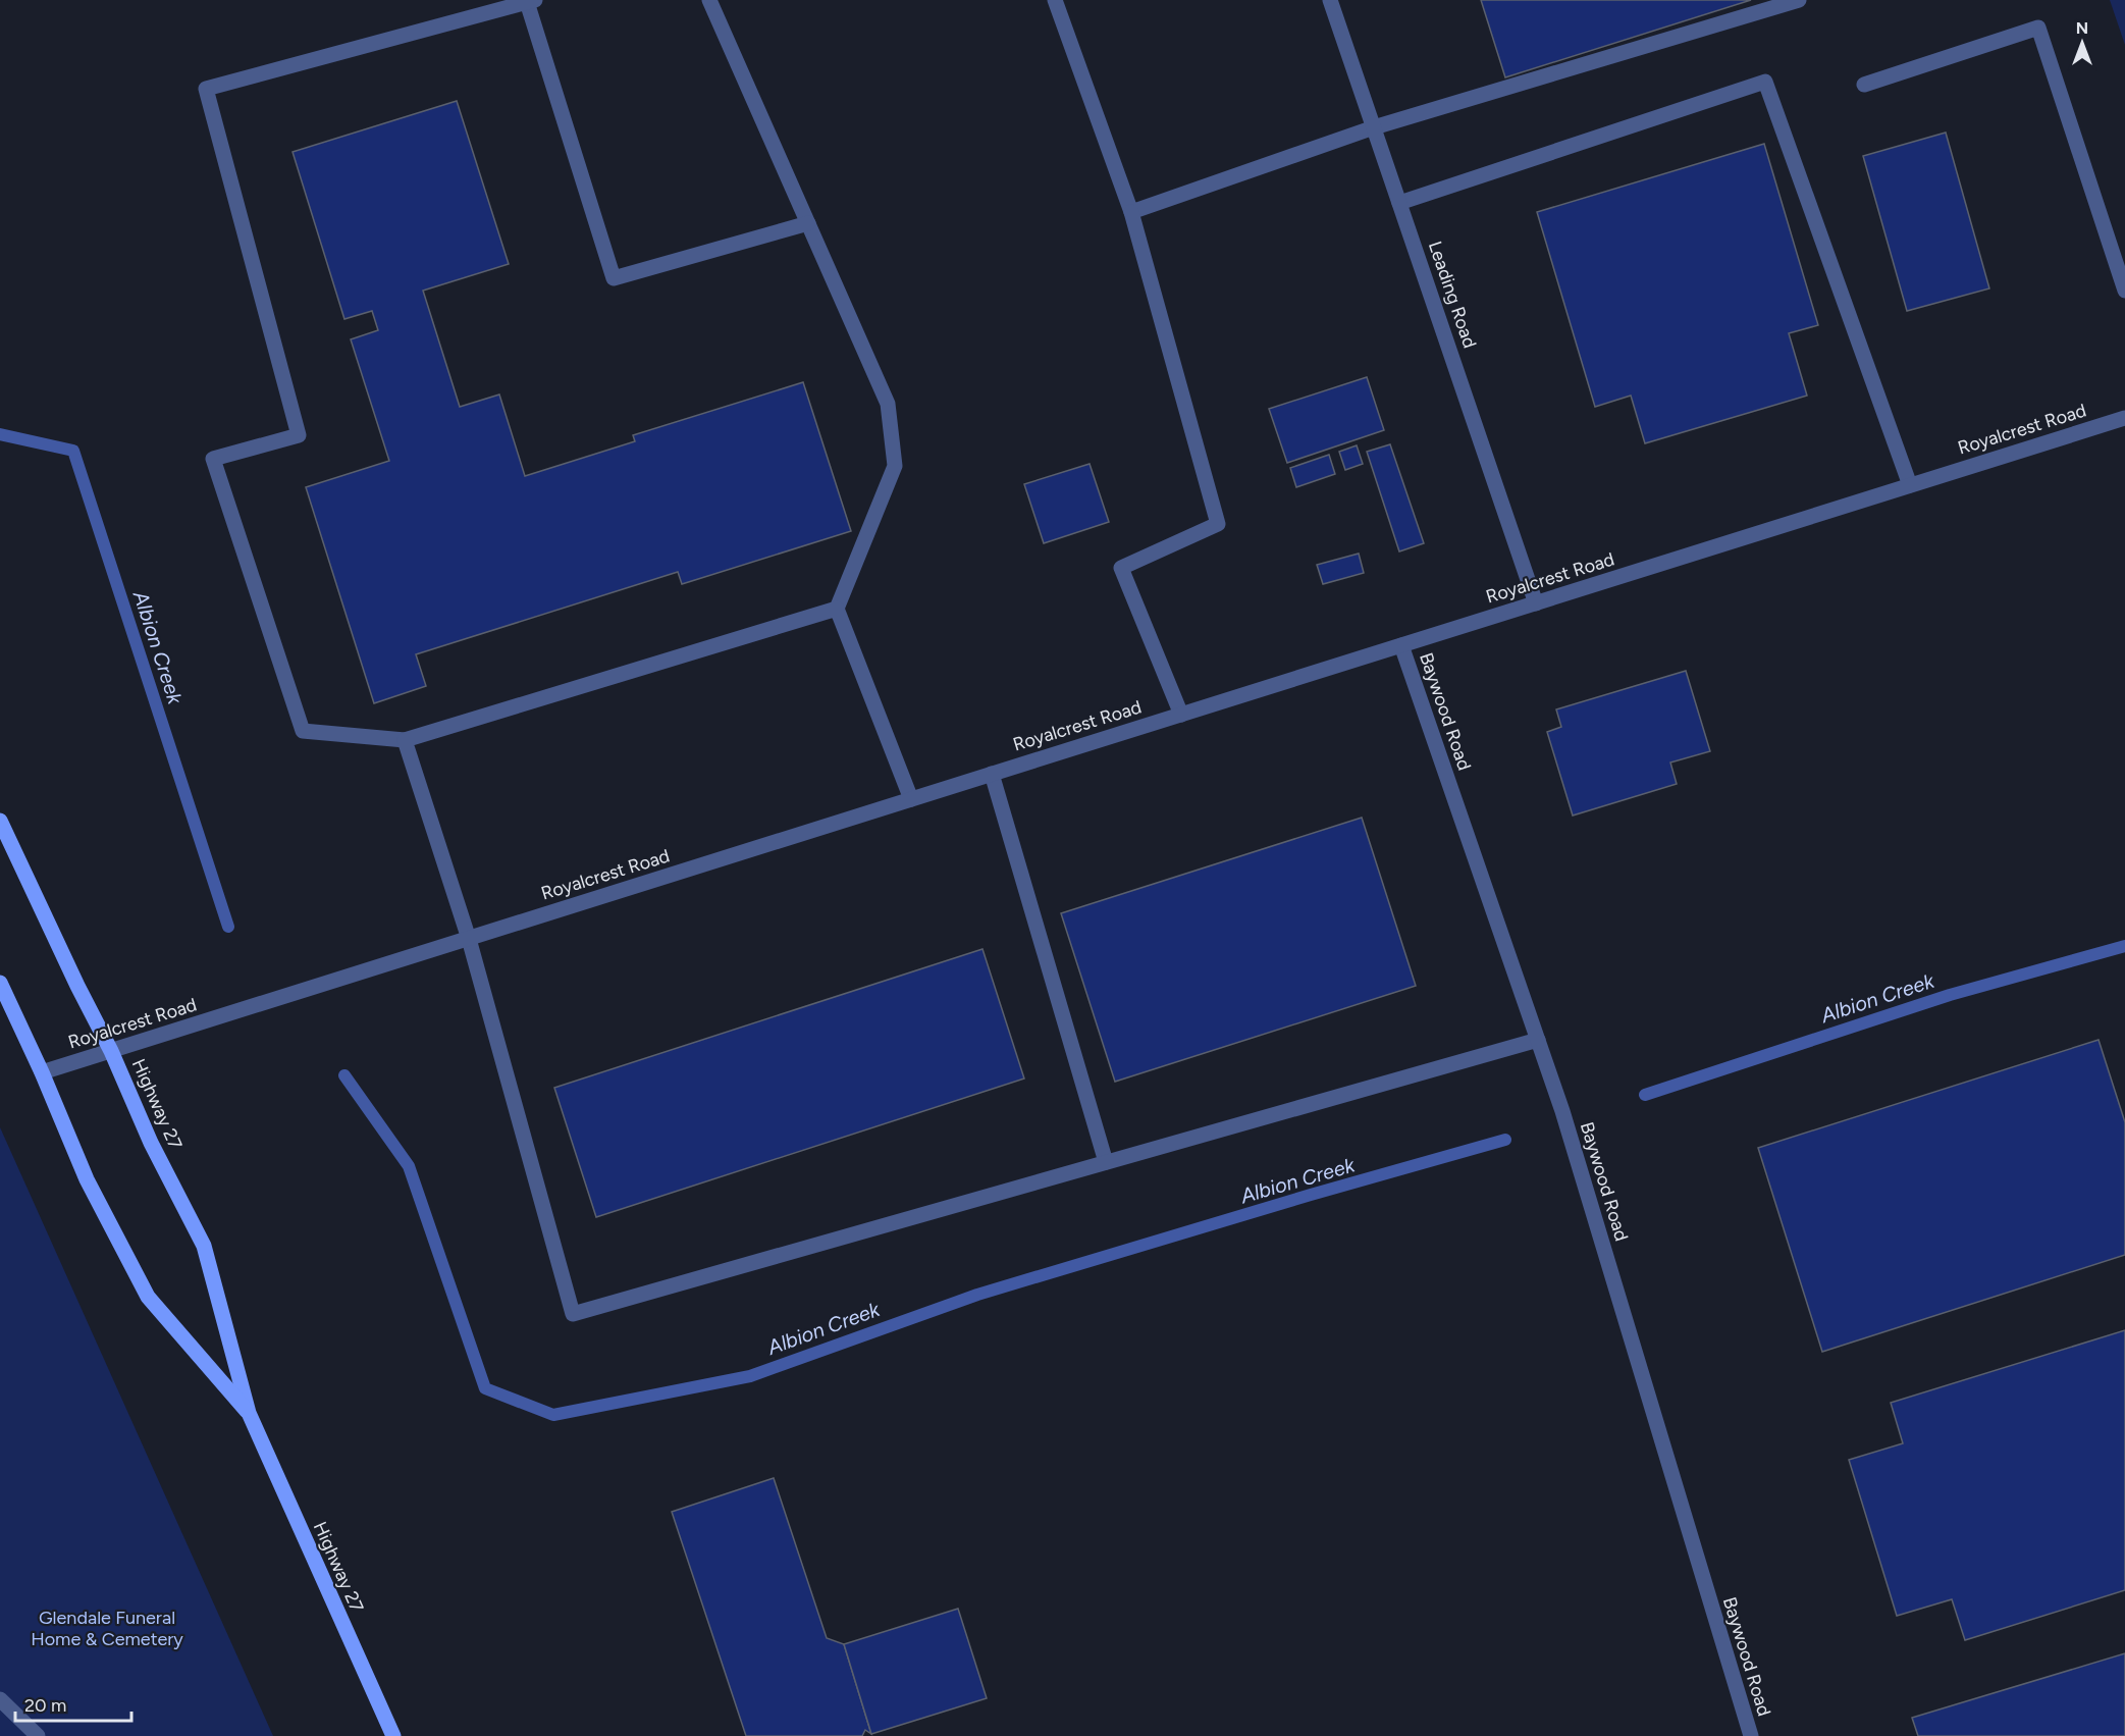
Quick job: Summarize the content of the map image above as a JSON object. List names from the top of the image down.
{
  "streets": {
    "main road": ["Highway 27"],
    "street": ["Leading Road", "Royalcrest Road", "Baywood Road"]
  },
  "crossings": [
    ["Leading Road", "Royalcrest Road"],
    ["Royalcrest Road", "Baywood Road"],
    ["Royalcrest Road", "Highway 27"]
  ],
  "water": ["Albion Creek"],
  "parks": ["Glendale Funeral Home & Cemetery"],
  "scale_bar": "20 m",
  "north": "top"
}
